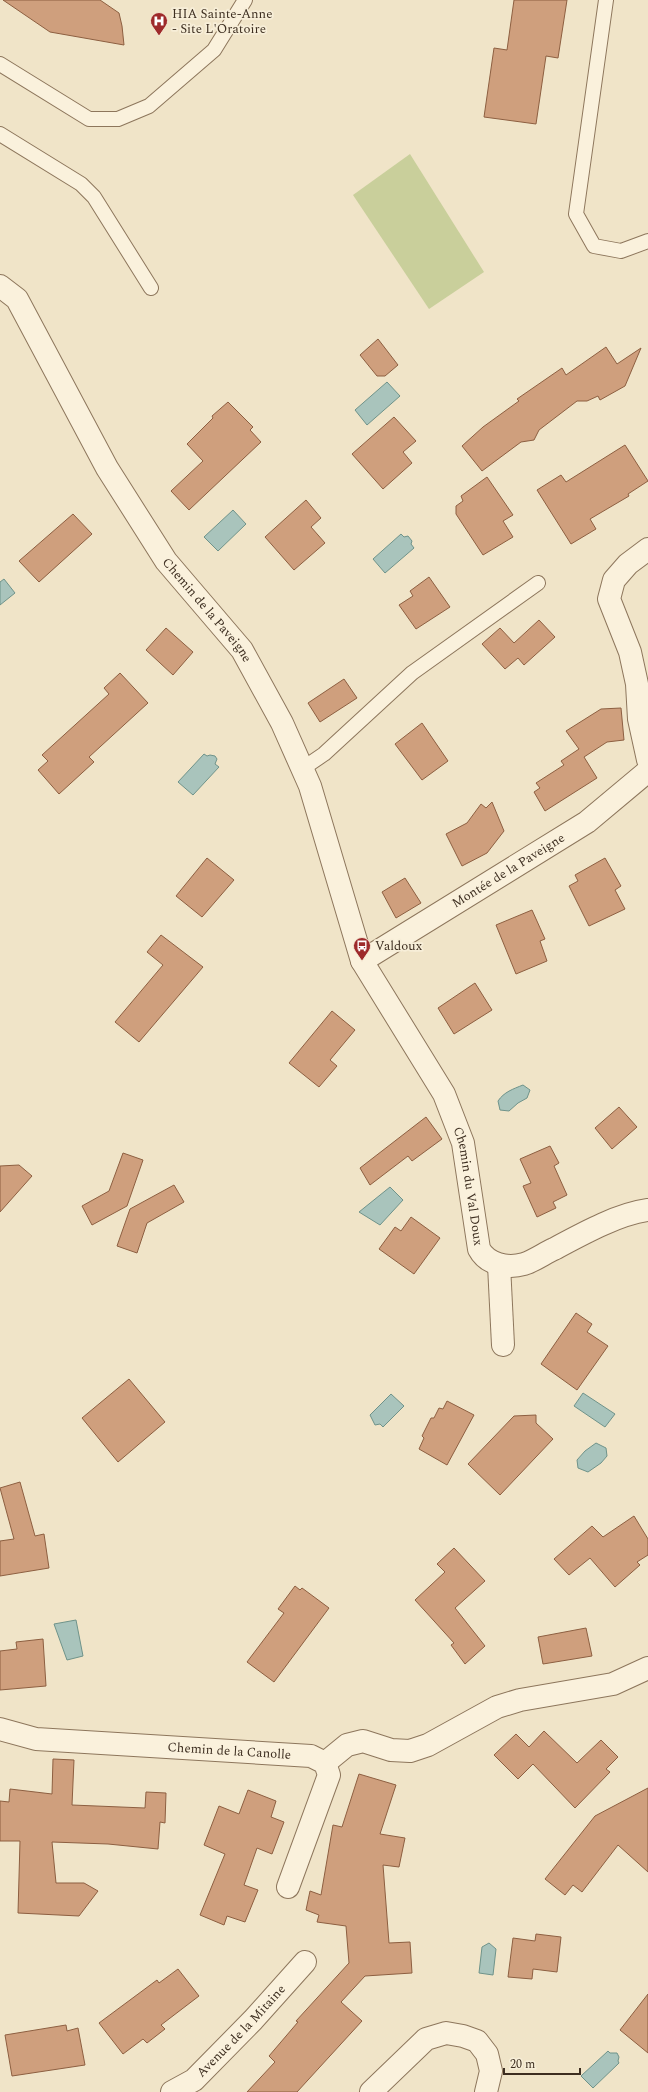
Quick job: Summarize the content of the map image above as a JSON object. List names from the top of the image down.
{
  "streets": {
    "street": [
      "Chemin de la Paveigne",
      "Montée de la Paveigne",
      "Chemin du Val Doux",
      "Chemin de la Canolle",
      "Avenue de la Mitaine"
    ]
  },
  "crossings": [
    ["Chemin de la Paveigne", "Montée de la Paveigne"],
    ["Chemin de la Paveigne", "Chemin du Val Doux"],
    ["Montée de la Paveigne", "Chemin du Val Doux"]
  ],
  "places": {
    "hospital": ["HIA Sainte-Anne - Site L'Oratoire"],
    "bus stop": ["Valdoux"]
  },
  "scale_bar": "20 m"
}
